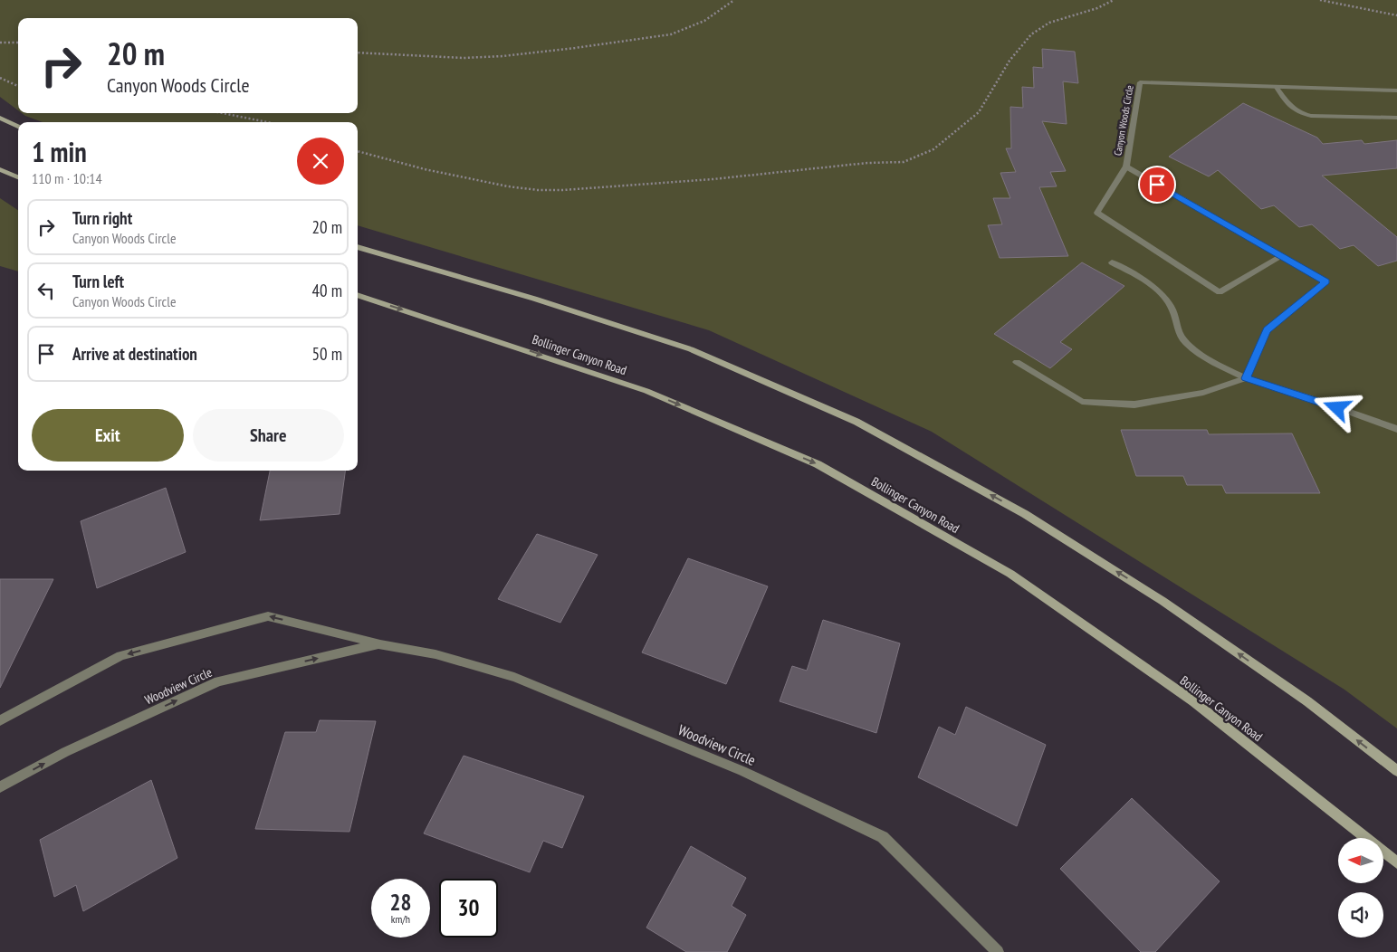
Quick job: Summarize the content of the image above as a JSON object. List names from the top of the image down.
{
  "streets": {
    "main road": ["Bollinger Canyon Road"],
    "street": ["Canyon Woods Circle", "Woodview Circle"]
  },
  "north": "left",
  "page": {
    "turn": ["20 m", "Canyon Woods Circle"],
    "heading": ["1 min", "110 m · 10:14"],
    "list": [
      {
        "name": "Turn right",
        "note": "Canyon Woods Circle",
        "value": "20 m"
      },
      {
        "name": "Turn left",
        "note": "Canyon Woods Circle",
        "value": "40 m"
      },
      {
        "name": "Arrive at destination",
        "value": "50 m"
      }
    ],
    "buttons": ["Exit", "Share"],
    "speed": "28 km/h",
    "limit": "30"
  }
}
